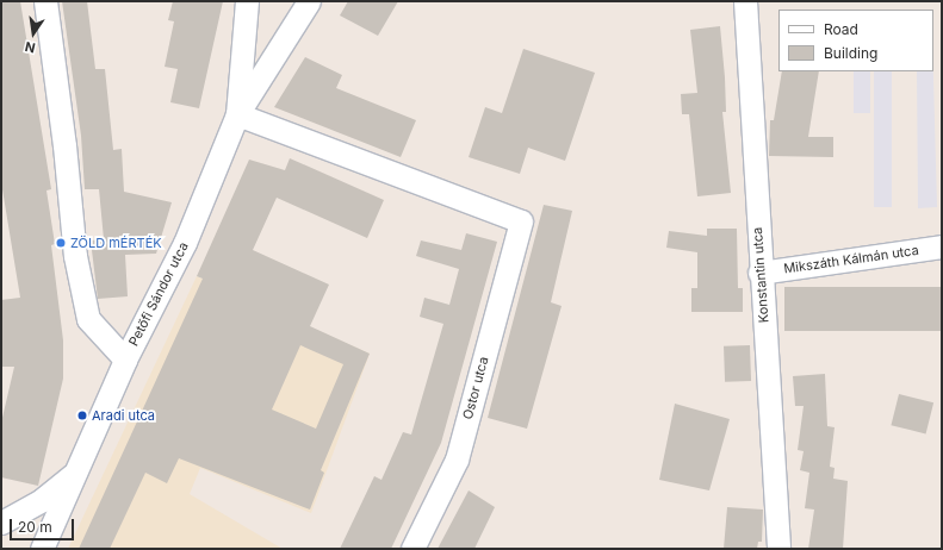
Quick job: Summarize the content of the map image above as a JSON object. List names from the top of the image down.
{
  "streets": {
    "street": [
      "Mikszáth Kálmán utca",
      "Konstantin utca",
      "Petőfi Sándor utca",
      "Ostor utca"
    ]
  },
  "crossings": [
    ["Mikszáth Kálmán utca", "Konstantin utca"],
    ["Petőfi Sándor utca", "Ostor utca"]
  ],
  "places": ["ZÖLD mÉRTÉK", "Aradi utca"],
  "legend": ["Road", "Building"],
  "scale_bar": "20 m",
  "north": "bottom"
}
